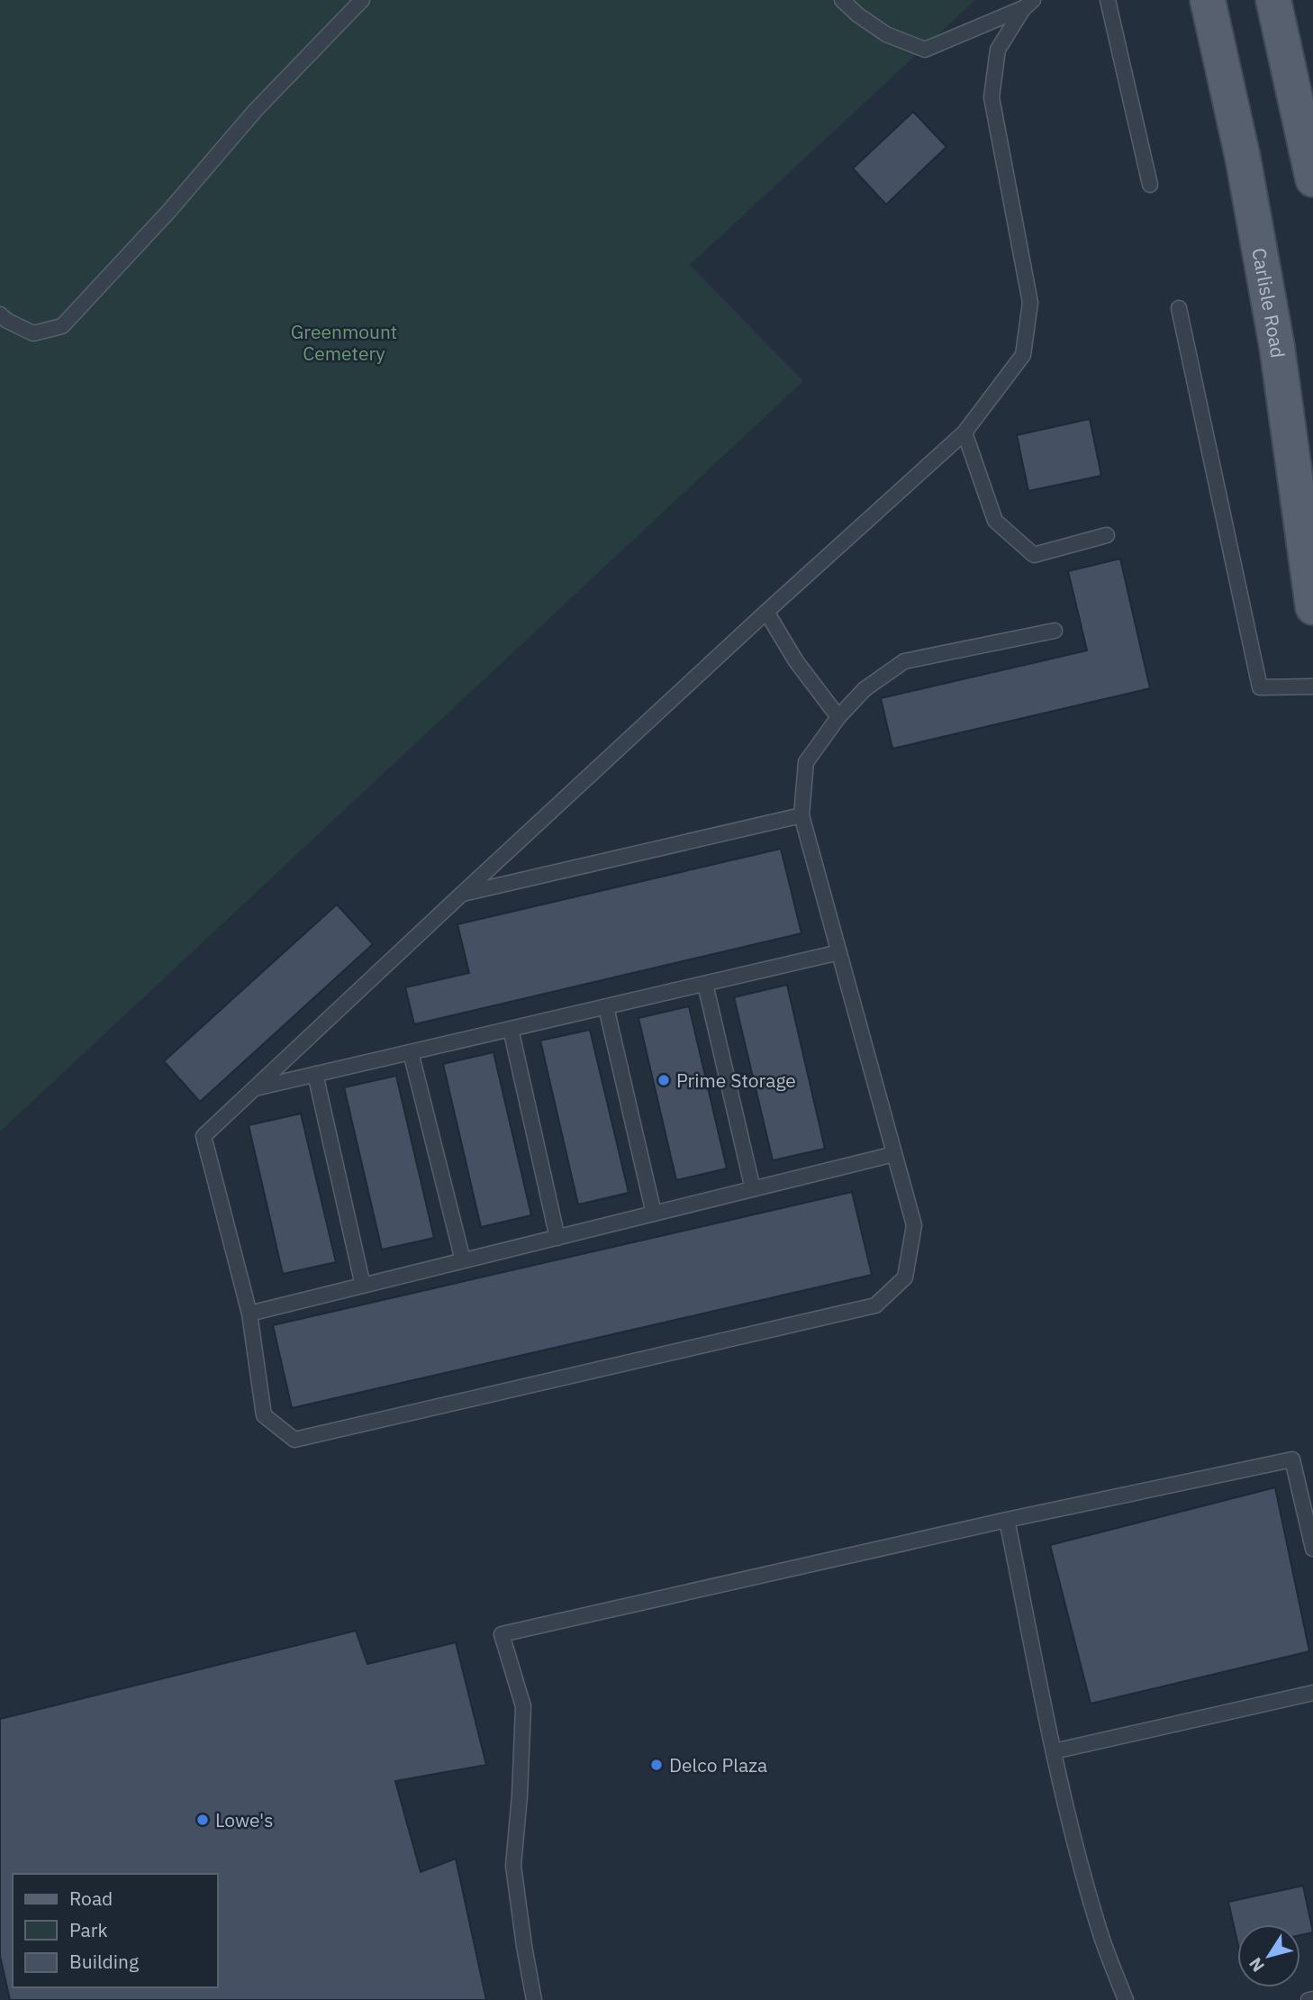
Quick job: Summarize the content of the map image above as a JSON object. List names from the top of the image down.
{
  "streets": {
    "main road": ["Carlisle Road"]
  },
  "parks": ["Greenmount Cemetery"],
  "places": ["Prime Storage", "Delco Plaza", "Lowe's"],
  "legend": ["Road", "Park", "Building"],
  "north": "bottom left"
}
